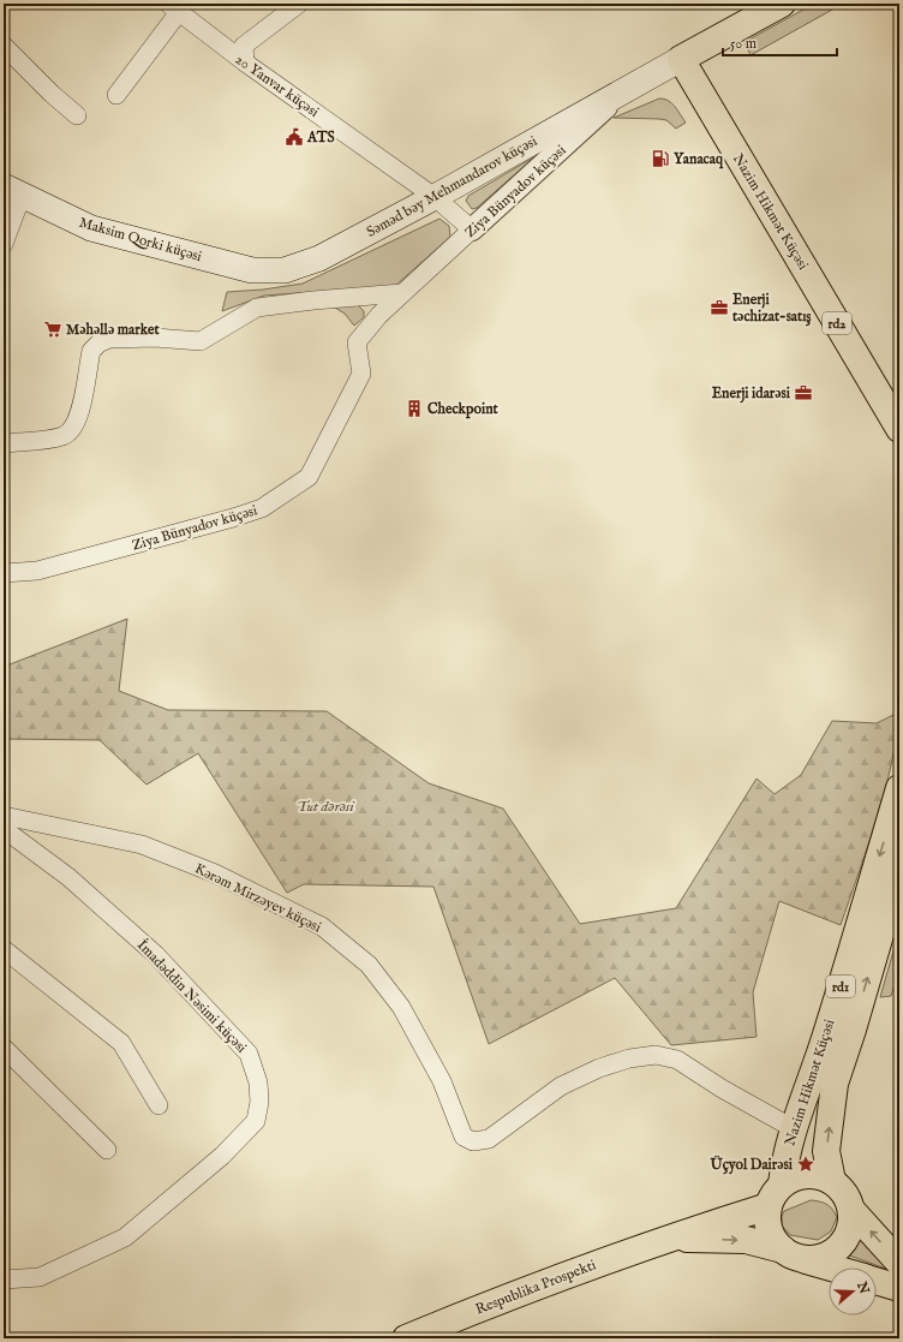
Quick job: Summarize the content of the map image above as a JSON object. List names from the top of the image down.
{
  "streets": {
    "main road": [
      "Səməd bəy Mehmandarov küçəsi",
      "Nazim Hikmət Küçəsi",
      "Maksim Qorki küçəsi",
      "rd2",
      "rd1",
      "Respublika Prospekti"
    ],
    "street": [
      "20 Yanvar küçəsi",
      "Ziya Bünyadov küçəsi",
      "Kərəm Mirzəyev küçəsi",
      "İmadəddin Nəsimi küçəsi"
    ]
  },
  "crossings": [
    ["20 Yanvar küçəsi", "Səməd bəy Mehmandarov küçəsi"],
    ["20 Yanvar küçəsi", "Ziya Bünyadov küçəsi"],
    ["Səməd bəy Mehmandarov küçəsi", "Ziya Bünyadov küçəsi"],
    ["Səməd bəy Mehmandarov küçəsi", "Nazim Hikmət Küçəsi"],
    ["Səməd bəy Mehmandarov küçəsi", "Maksim Qorki küçəsi"],
    ["Nazim Hikmət Küçəsi", "Kərəm Mirzəyev küçəsi"],
    ["Nazim Hikmət Küçəsi", "Respublika Prospekti"]
  ],
  "parks": ["Tut dərəsi"],
  "places": {
    "public building": ["ATS"],
    "fuel station": ["Yanacaq"],
    "office": ["Enerji təchizat-satış", "Enerji idarəsi"],
    "supermarket": ["Məhəllə market"],
    "building": ["Checkpoint"],
    "place": ["Üçyol Dairəsi"]
  },
  "scale_bar": "50 m",
  "north": "right"
}
